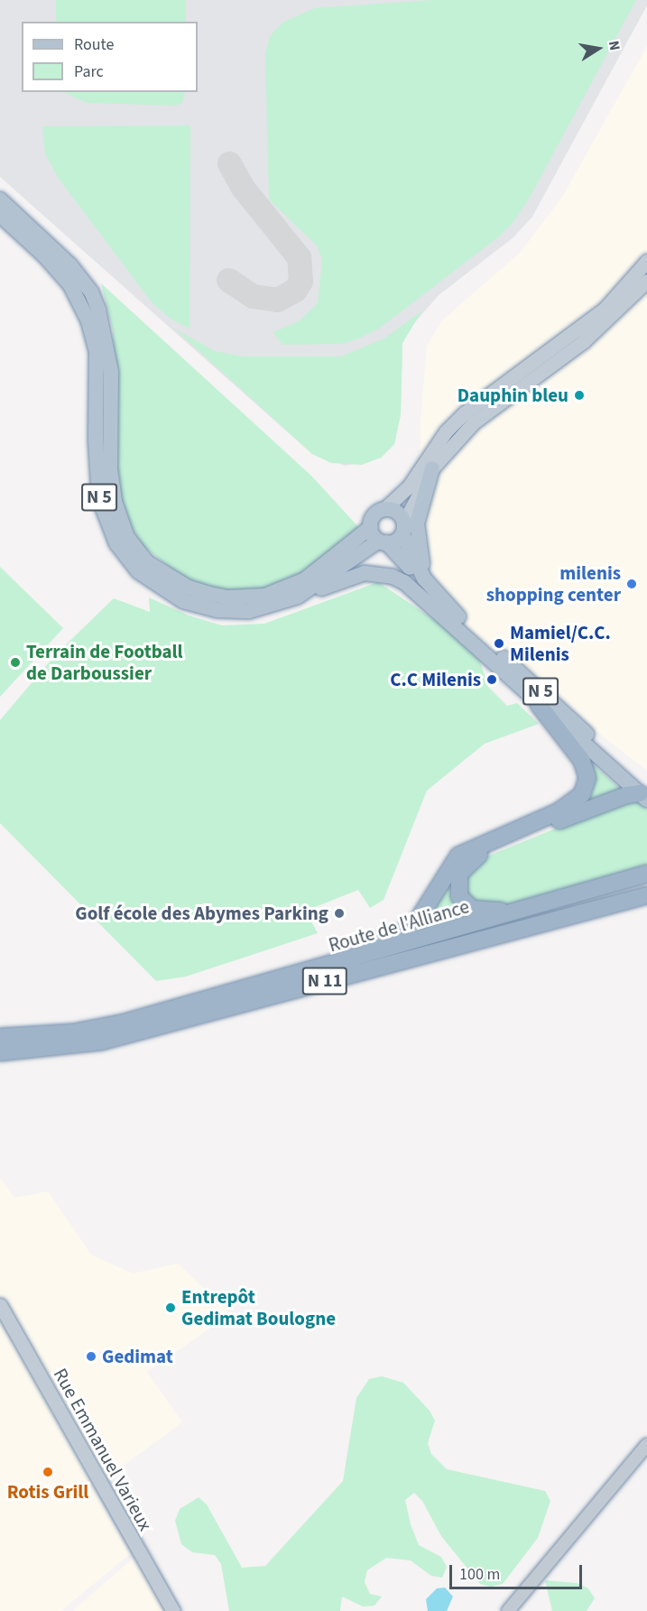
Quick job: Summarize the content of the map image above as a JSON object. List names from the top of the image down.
{
  "streets": {
    "highway": ["Route de l'Alliance", "N 11"],
    "main road": ["N 5", "Rue Emmanuel Varieux"]
  },
  "places": [
    "Dauphin bleu",
    "milenis shopping center",
    "Mamiel/C.C. Milenis",
    "Terrain de Football de Darboussier",
    "C.C Milenis",
    "Golf école des Abymes Parking",
    "Entrepôt Gedimat Boulogne",
    "Gedimat",
    "Rotis Grill"
  ],
  "legend": ["Route", "Parc"],
  "scale_bar": "100 m",
  "north": "right"
}
